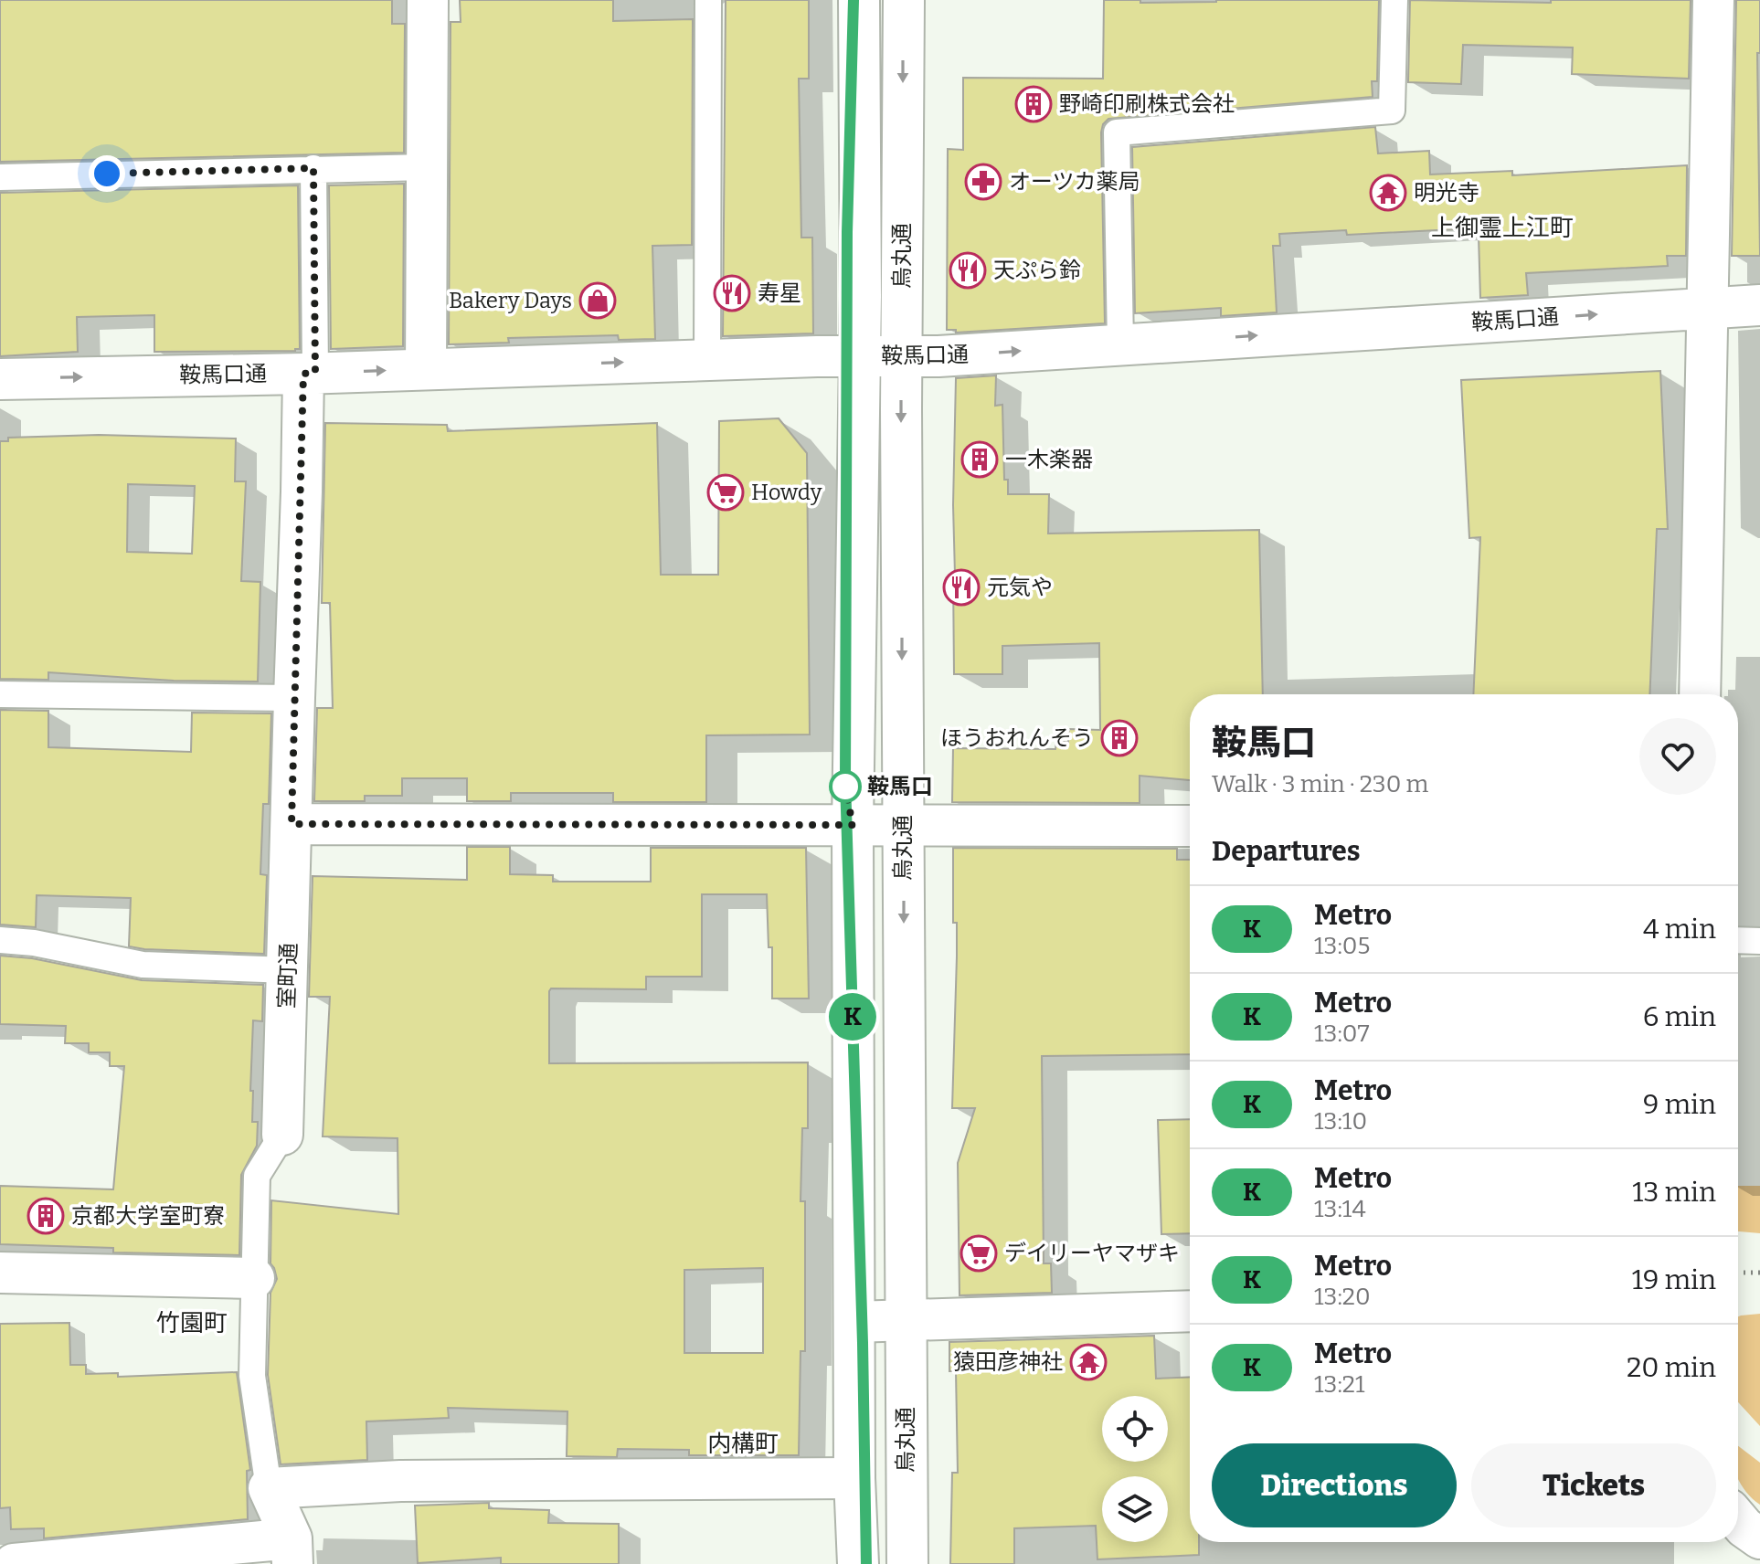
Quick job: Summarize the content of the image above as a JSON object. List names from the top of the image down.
{
  "streets": {
    "main road": ["烏丸通", "鞍馬口通", "室町通"]
  },
  "crossings": [
    ["烏丸通", "鞍馬口通"],
    ["鞍馬口通", "室町通"]
  ],
  "one_way": ["鞍馬口通"],
  "districts": ["上御霊上江町", "竹園町", "内構町"],
  "places": {
    "building": [
      "野崎印刷株式会社",
      "一木楽器",
      "ほうおれんそう",
      "京都大学室町寮"
    ],
    "pharmacy": ["オーツカ薬局"],
    "temple": ["明光寺", "猿田彦神社"],
    "restaurant": ["天ぷら鈴", "寿星", "元気や"],
    "shop": ["Bakery Days"],
    "supermarket": ["Howdy", "デイリーヤマザキ"],
    "other": ["鞍馬口"]
  },
  "lines": ["metro line K"],
  "page": {
    "on_map": "K",
    "heading": [
      ["鞍馬口", "Walk · 3 min · 230 m"],
      "Departures"
    ],
    "list": [
      {
        "mark": "K",
        "name": "Metro",
        "note": "13:05",
        "value": "4 min"
      },
      {
        "mark": "K",
        "name": "Metro",
        "note": "13:07",
        "value": "6 min"
      },
      {
        "mark": "K",
        "name": "Metro",
        "note": "13:10",
        "value": "9 min"
      },
      {
        "mark": "K",
        "name": "Metro",
        "note": "13:14",
        "value": "13 min"
      },
      {
        "mark": "K",
        "name": "Metro",
        "note": "13:20",
        "value": "19 min"
      },
      {
        "mark": "K",
        "name": "Metro",
        "note": "13:21",
        "value": "20 min"
      }
    ],
    "buttons": ["Directions", "Tickets"]
  }
}
